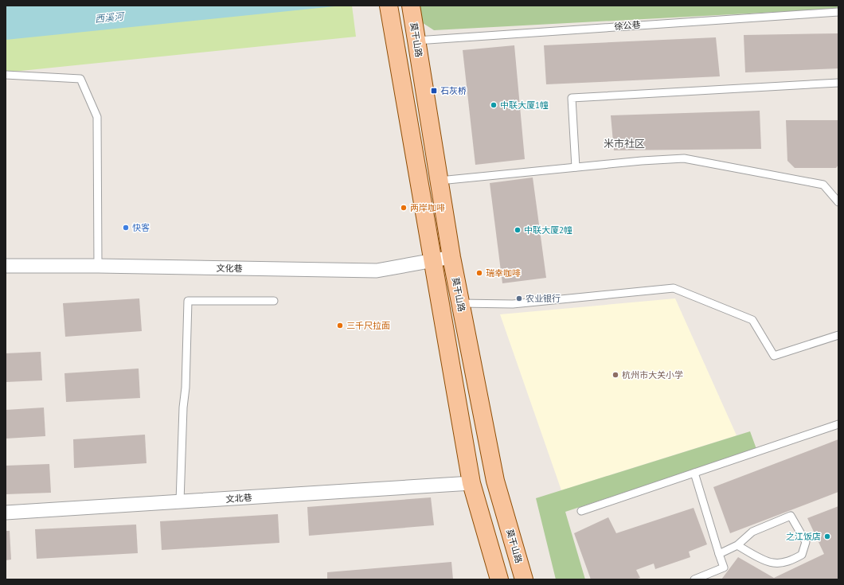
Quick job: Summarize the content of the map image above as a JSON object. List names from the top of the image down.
{
  "streets": {
    "main road": ["莫干山路"],
    "street": ["文化巷", "文北巷"],
    "lane": ["徐公巷"]
  },
  "crossings": [
    ["徐公巷", "莫干山路"],
    ["莫干山路", "文化巷"]
  ],
  "districts": ["米市社区"],
  "water": ["西溪河"],
  "places": {
    "transit": ["石灰桥"],
    "other": [
      "中联大厦1幢",
      "两岸咖啡",
      "快客",
      "中联大厦2幢",
      "瑞幸咖啡",
      "农业银行",
      "三千尺拉面",
      "杭州市大关小学",
      "之江饭店"
    ]
  }
}
